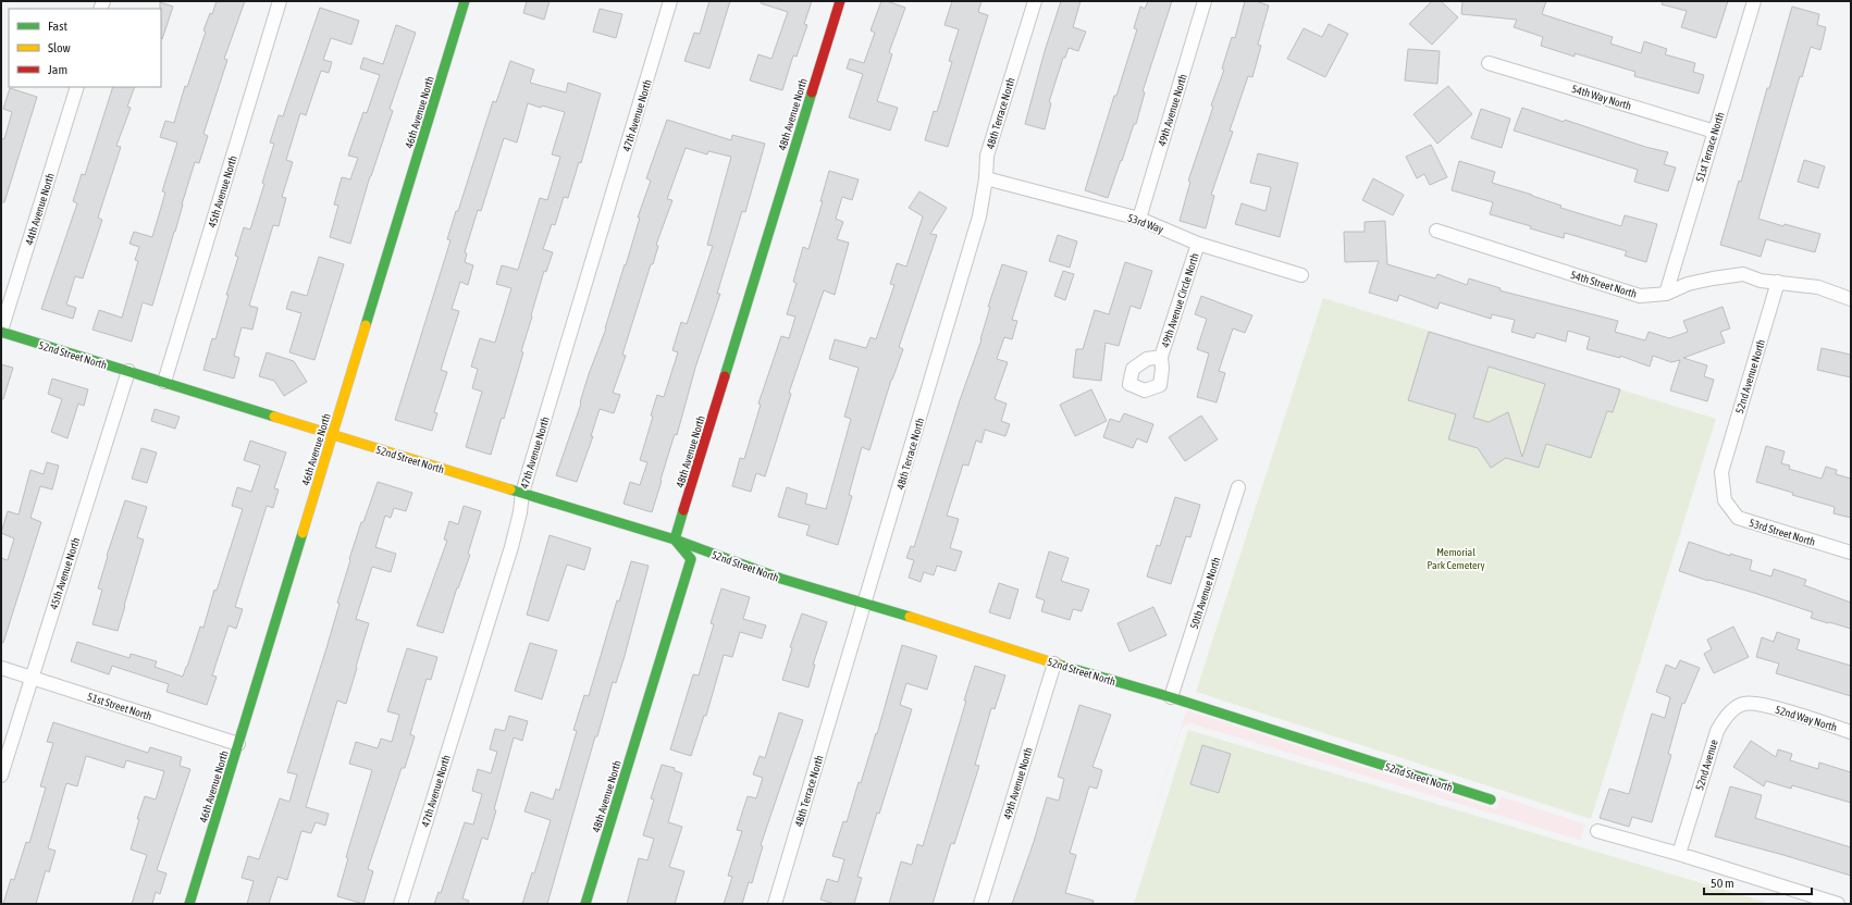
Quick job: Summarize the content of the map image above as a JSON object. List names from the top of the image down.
{
  "streets": {
    "street": [
      "54th Way North",
      "49th Avenue North",
      "46th Avenue North",
      "48th Terrace North",
      "48th Avenue North",
      "47th Avenue North",
      "51st Terrace North",
      "45th Avenue North",
      "44th Avenue North",
      "53rd Way",
      "54th Street North",
      "49th Avenue Circle North",
      "52nd Street North",
      "52nd Avenue North",
      "53rd Street North",
      "50th Avenue North",
      "51st Street North",
      "52nd Way North",
      "52nd Avenue"
    ]
  },
  "crossings": [
    ["54th Way North", "51st Terrace North"],
    ["49th Avenue North", "53rd Way"],
    ["49th Avenue North", "52nd Street North"],
    ["46th Avenue North", "52nd Street North"],
    ["46th Avenue North", "51st Street North"],
    ["48th Terrace North", "53rd Way"],
    ["48th Terrace North", "52nd Street North"],
    ["48th Avenue North", "52nd Street North"],
    ["47th Avenue North", "52nd Street North"],
    ["51st Terrace North", "54th Street North"],
    ["45th Avenue North", "52nd Street North"],
    ["45th Avenue North", "51st Street North"],
    ["44th Avenue North", "52nd Street North"],
    ["53rd Way", "49th Avenue Circle North"],
    ["54th Street North", "52nd Avenue North"],
    ["52nd Street North", "50th Avenue North"],
    ["52nd Avenue North", "53rd Street North"],
    ["52nd Way North", "52nd Avenue"]
  ],
  "parks": ["Memorial Park Cemetery"],
  "legend": ["Fast", "Slow", "Jam"],
  "scale_bar": "50 m"
}
